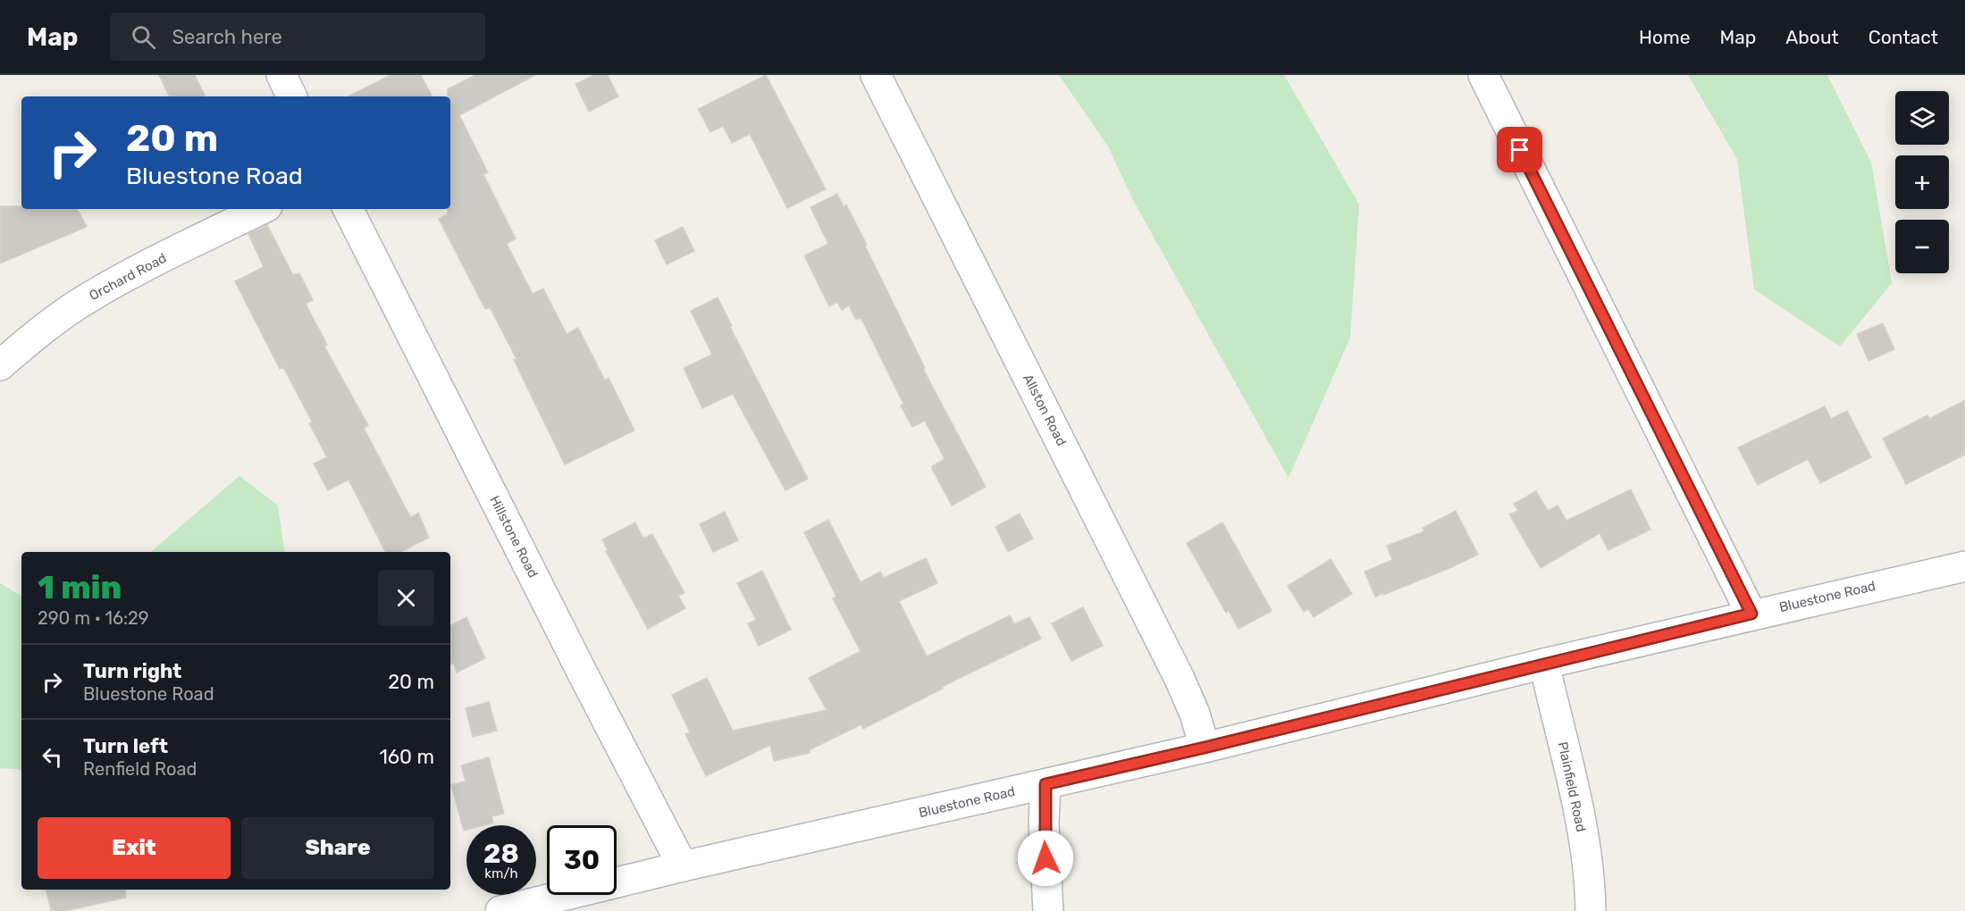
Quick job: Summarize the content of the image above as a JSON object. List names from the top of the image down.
{
  "streets": {
    "street": [
      "Orchard Road",
      "Allston Road",
      "Hillstone Road",
      "Bluestone Road",
      "Plainfield Road"
    ]
  },
  "crossings": [
    ["Allston Road", "Bluestone Road"],
    ["Hillstone Road", "Bluestone Road"],
    ["Bluestone Road", "Plainfield Road"]
  ],
  "page": {
    "header": "Map",
    "search": "Search here",
    "nav": [
      "Home",
      "Map",
      "About",
      "Contact"
    ],
    "map_buttons": ["+", "−"],
    "turn": ["20 m", "Bluestone Road"],
    "heading": ["1 min", "290 m · 16:29"],
    "list": [
      {
        "name": "Turn right",
        "note": "Bluestone Road",
        "value": "20 m"
      },
      {
        "name": "Turn left",
        "note": "Renfield Road",
        "value": "160 m"
      }
    ],
    "buttons": ["Exit", "Share"],
    "speed": "28 km/h",
    "limit": "30"
  }
}
